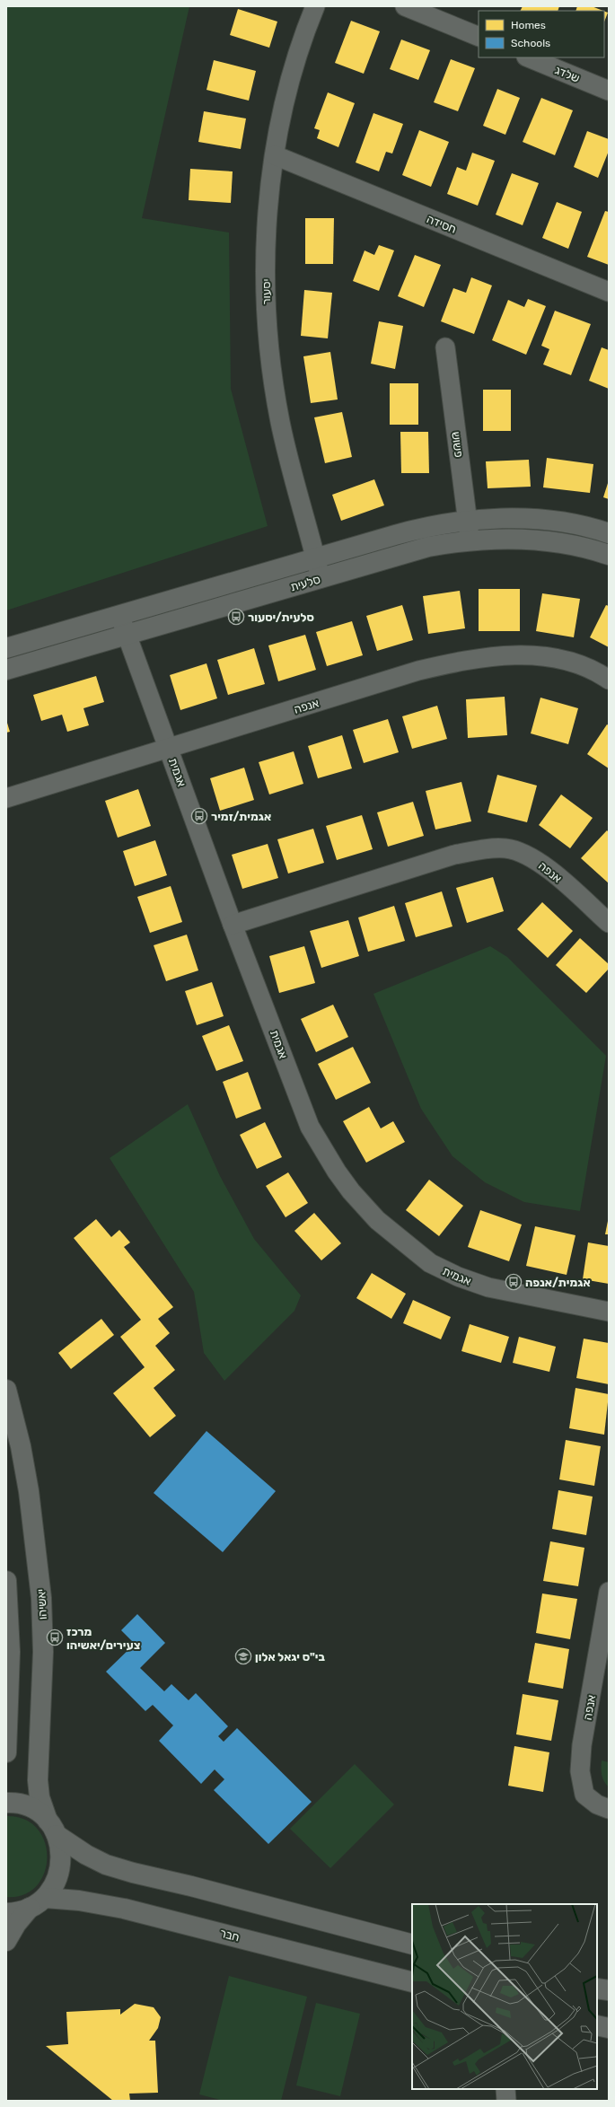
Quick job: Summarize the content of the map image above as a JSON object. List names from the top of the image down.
{
  "streets": {
    "street": [
      "שלדג",
      "חסידה",
      "יסעור",
      "פשוש",
      "סלעית",
      "אנפה",
      "אגמית",
      "יאשיהו",
      "חבר"
    ]
  },
  "crossings": [
    ["חסידה", "יסעור"],
    ["יסעור", "סלעית"],
    ["פשוש", "סלעית"],
    ["סלעית", "אגמית"],
    ["אנפה", "אגמית"],
    ["יאשיהו", "חבר"]
  ],
  "places": {
    "bus stop": [
      "סלעית/יסעור",
      "אגמית/זמיר",
      "אגמית/אנפה",
      "מרכז צעירים/יאשיהו"
    ],
    "school or university": ["בי\"ס יגאל אלון"]
  },
  "legend": ["Homes", "Schools"]
}
